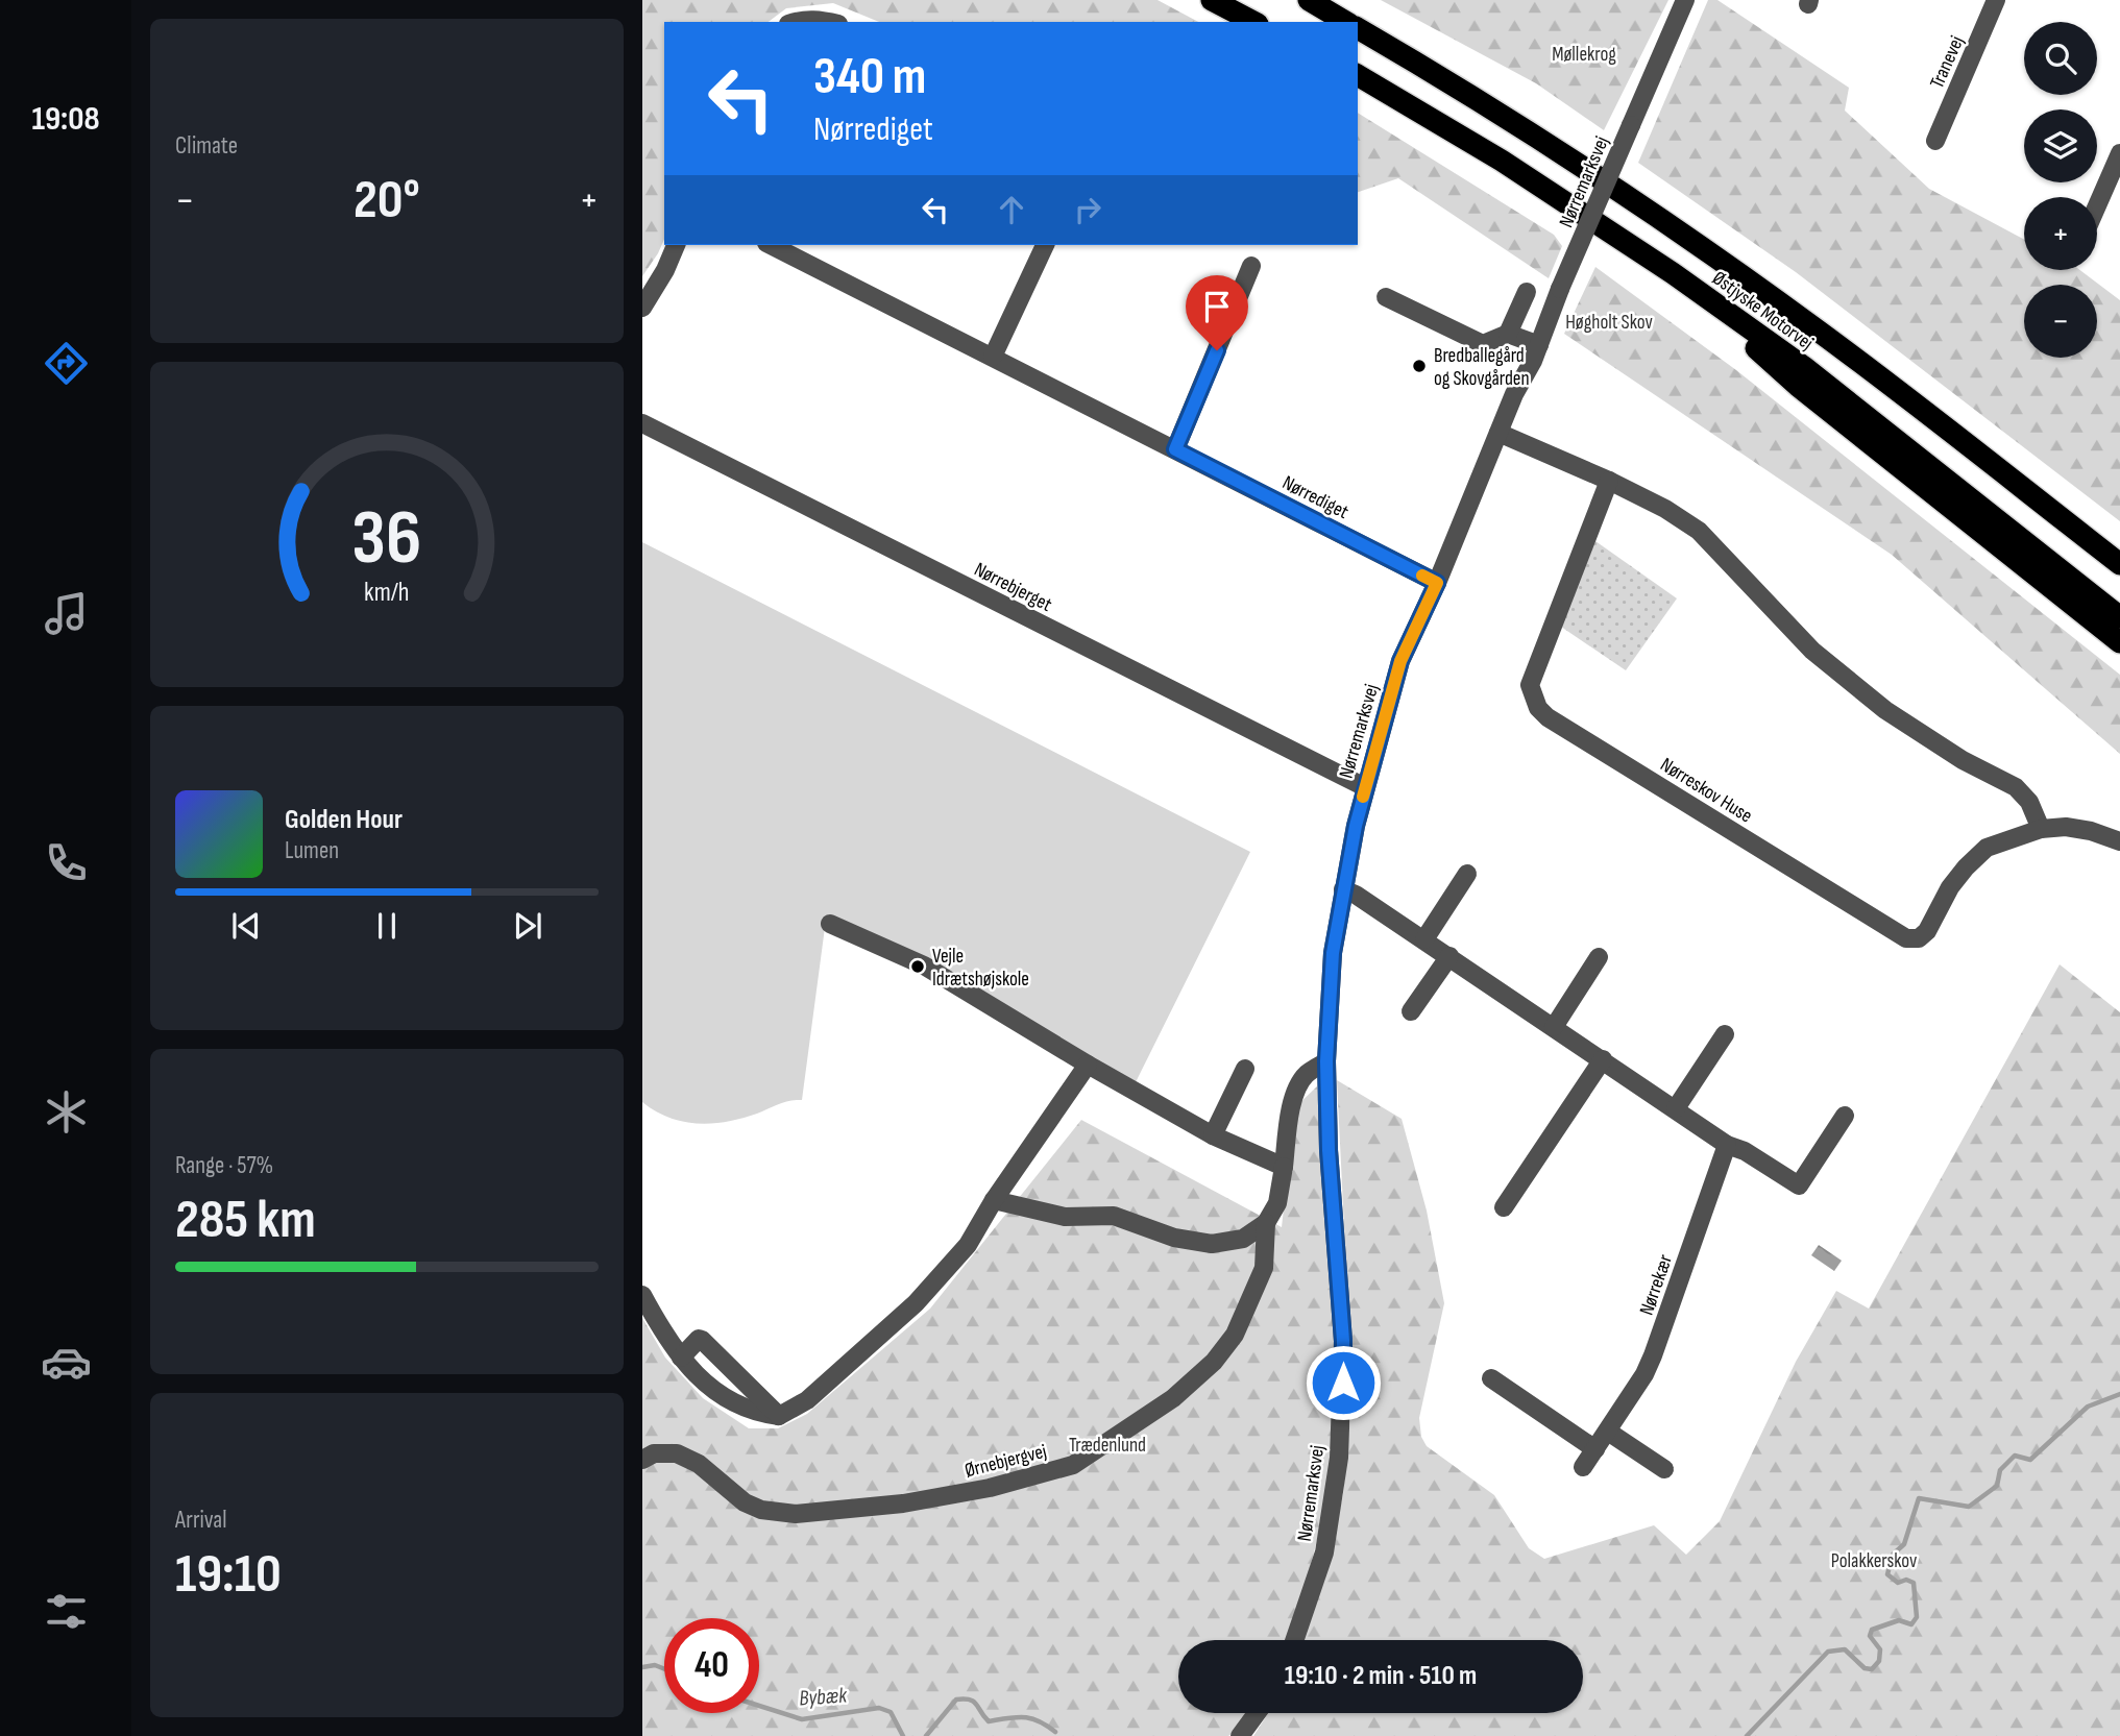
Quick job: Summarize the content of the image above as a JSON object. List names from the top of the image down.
{
  "streets": {
    "highway": ["Østjyske Motorvej"],
    "street": [
      "Tranevej",
      "Nørremarksvej",
      "Nørrediget",
      "Nørrebjerget",
      "Nørreskov Huse",
      "Nørrekær",
      "Ørnebjergvej"
    ]
  },
  "crossings": [
    ["Nørremarksvej", "Nørrediget"],
    ["Nørremarksvej", "Nørrebjerget"],
    ["Nørremarksvej", "Ørnebjergvej"]
  ],
  "water": ["Bybæk"],
  "parks": [
    "Møllekrog",
    "Høgholt Skov",
    "Trædenlund",
    "Polakkerskov"
  ],
  "places": ["Bredballegård og Skovgården", "Vejle Idrætshøjskole"],
  "page": {
    "tabs": "19:08",
    "tile": [
      "Climate",
      ["Range · 57%", "285 km"],
      ["Arrival", "19:10"]
    ],
    "map_buttons": ["+", "−"],
    "turn": ["340 m", "Nørrediget"],
    "heat": ["−", "20°", "+"],
    "song": ["Golden Hour", "Lumen"],
    "limit": "40",
    "trip": "19:10 · 2 min · 510 m",
    "gauge": ["36", "km/h"]
  }
}
